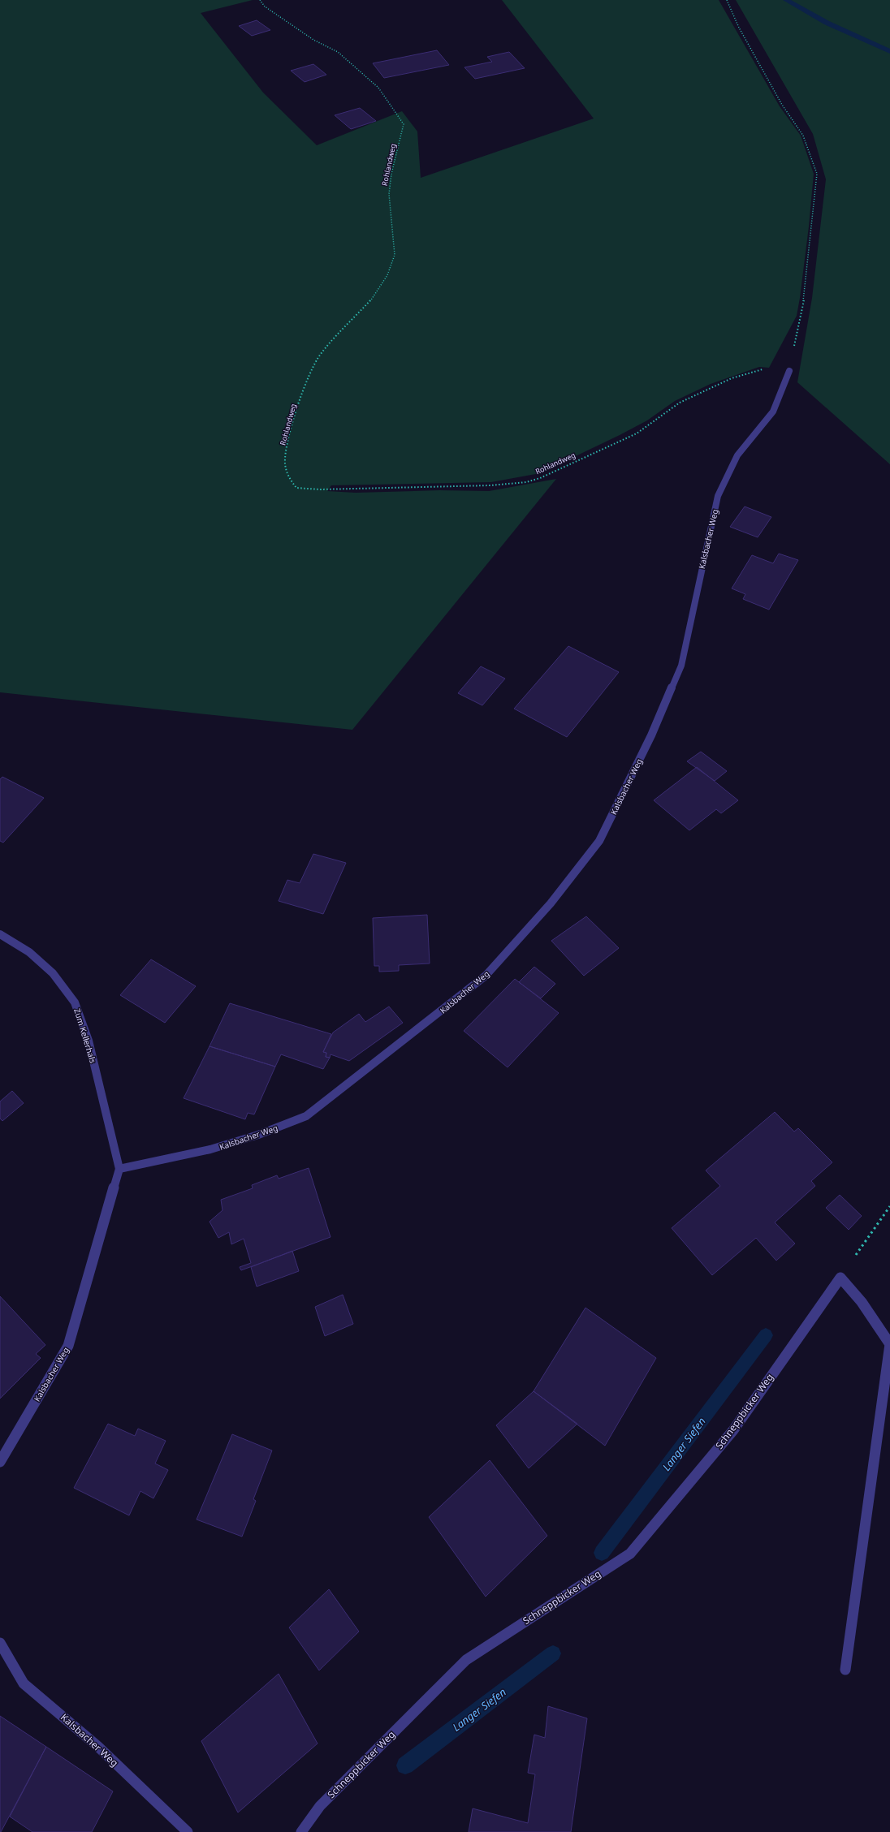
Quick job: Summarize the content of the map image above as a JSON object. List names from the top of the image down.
{
  "streets": {
    "street": ["Kalsbacher Weg", "Zum Kellerhals", "Schneppbicker Weg"],
    "path": ["Rohlandweg"]
  },
  "crossings": [
    ["Rohlandweg", "Kalsbacher Weg"],
    ["Kalsbacher Weg", "Zum Kellerhals"]
  ],
  "water": ["Langer Siefen"]
}
